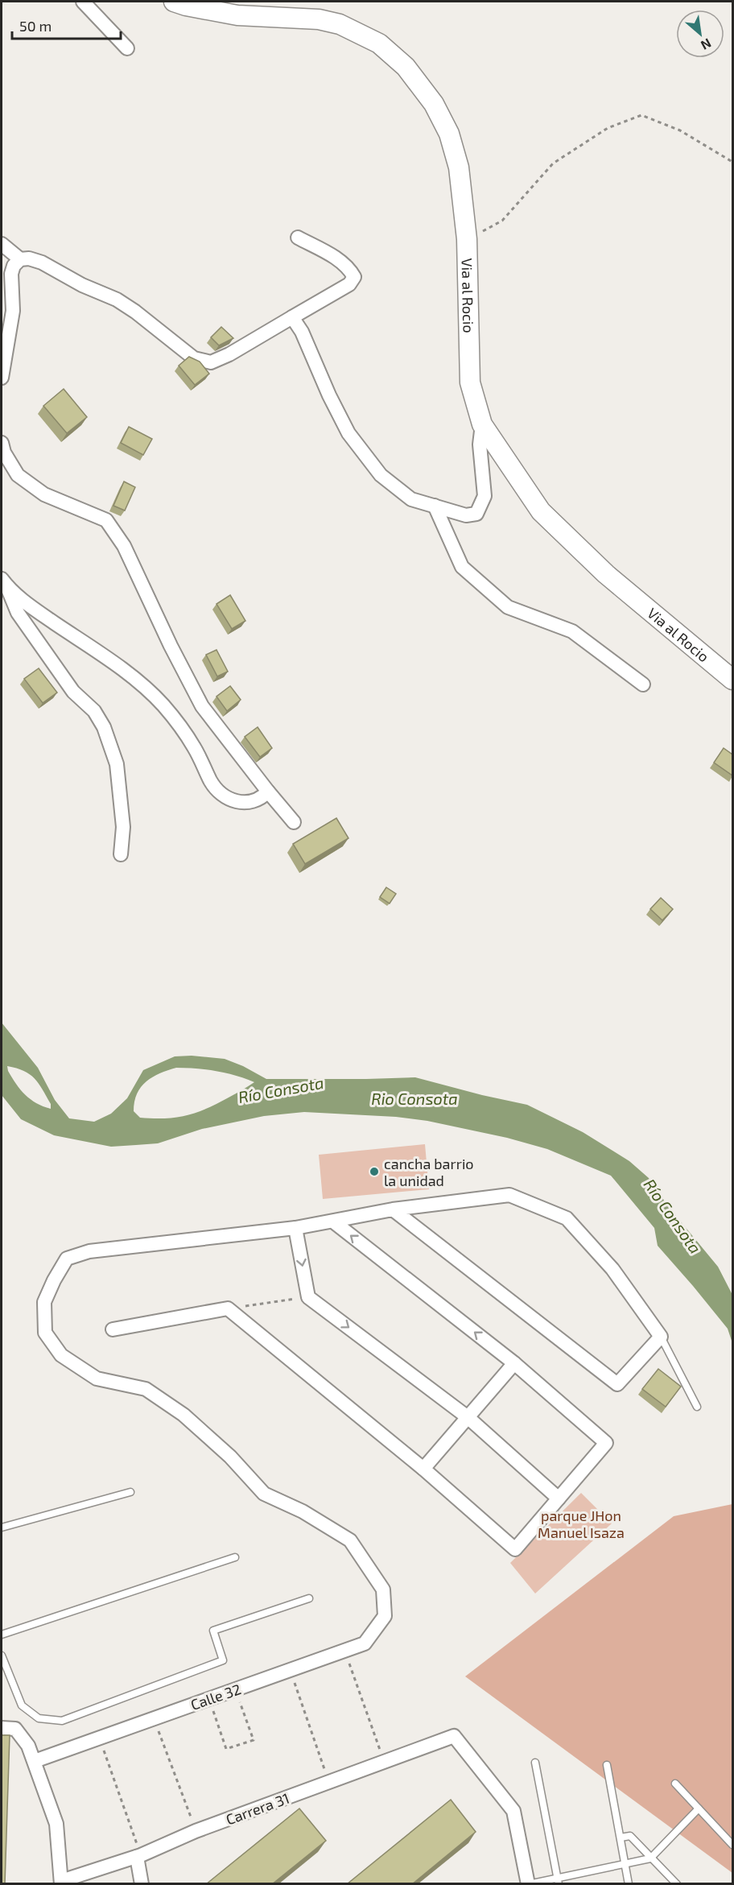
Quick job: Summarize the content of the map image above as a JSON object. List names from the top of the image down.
{
  "streets": {
    "main road": ["Via al Rocio"],
    "street": ["Calle 32", "Carrera 31"]
  },
  "water": ["Río Consota", "Rio Consota"],
  "parks": ["parque JHon Manuel Isaza"],
  "places": ["cancha barrio la unidad"],
  "scale_bar": "50 m",
  "north": "bottom right"
}
